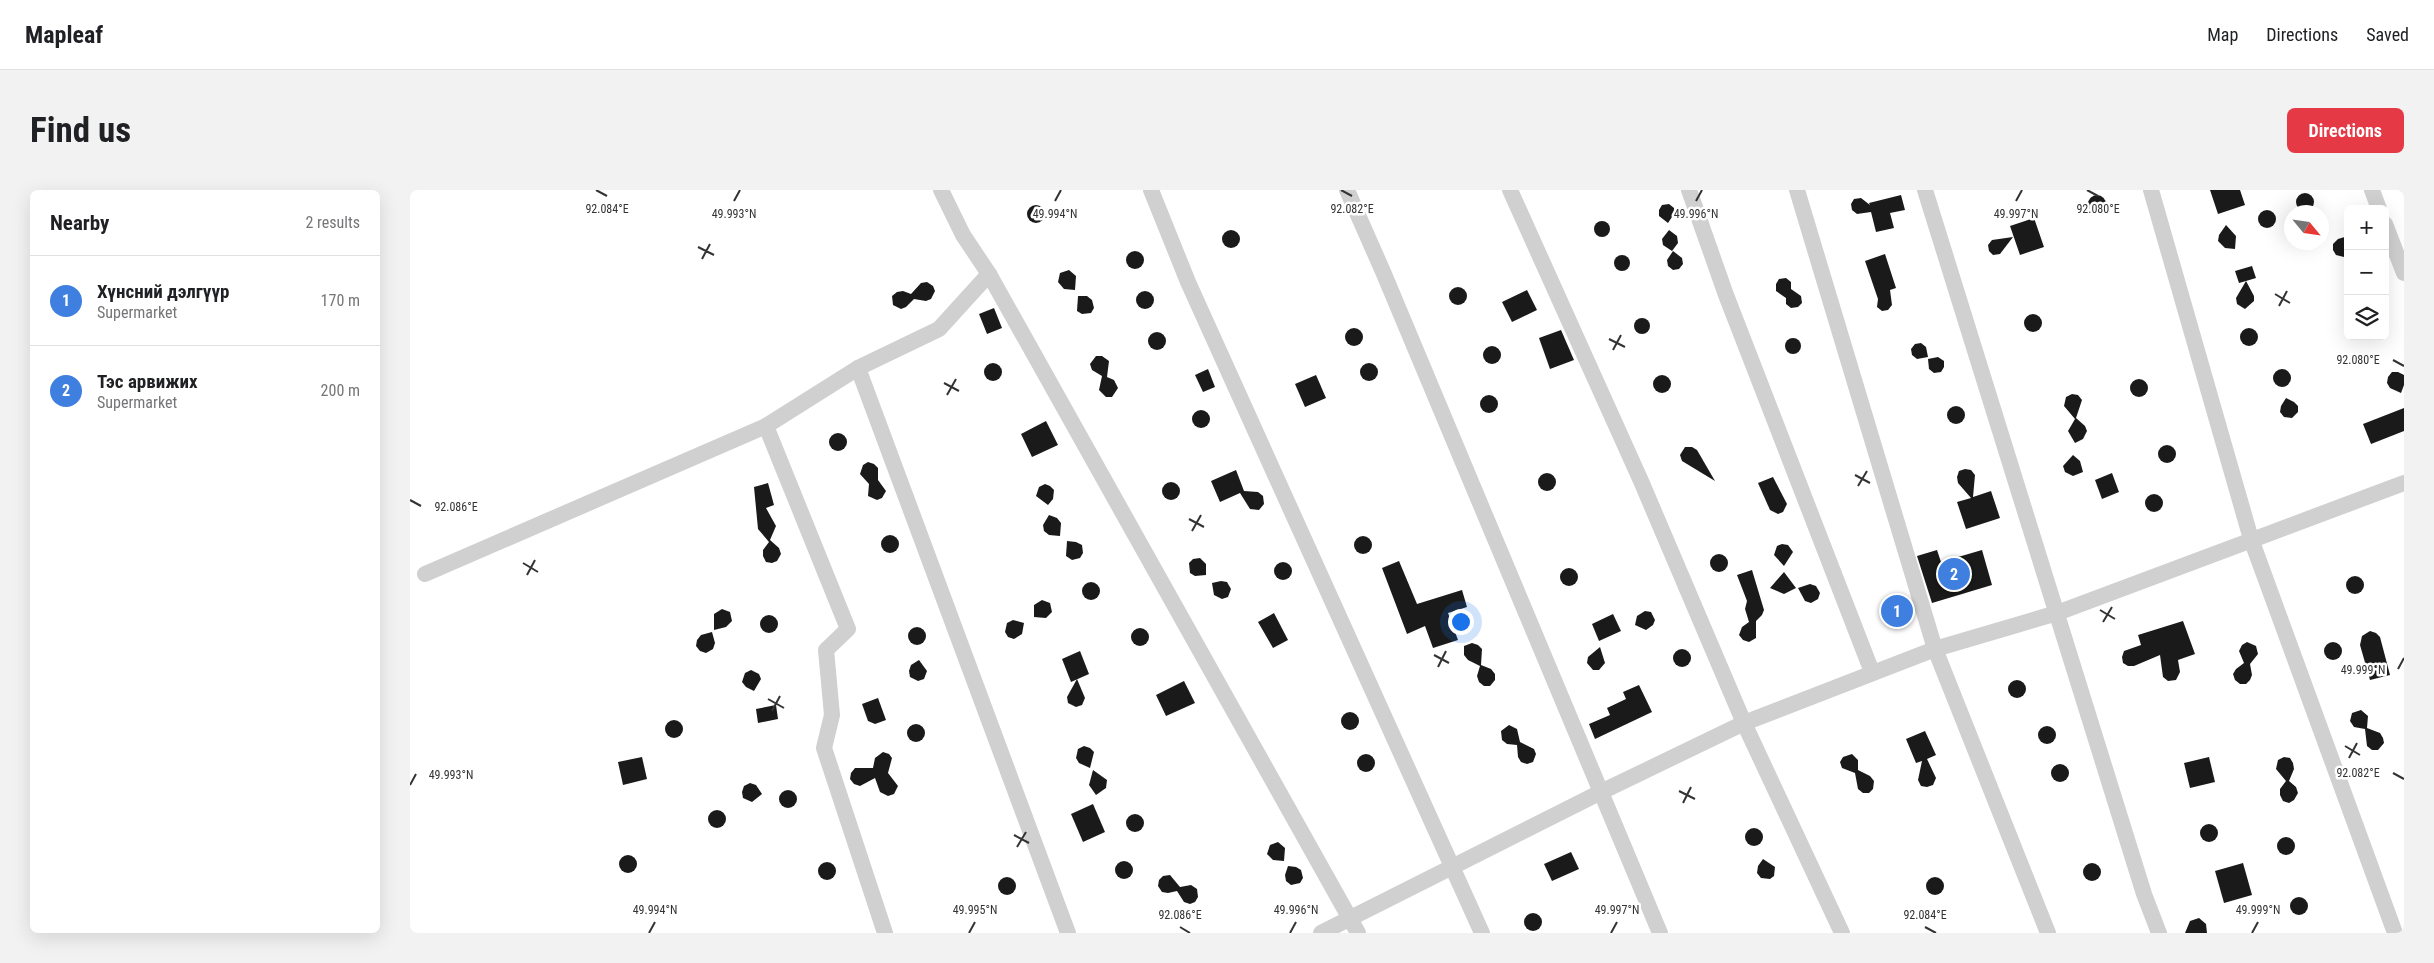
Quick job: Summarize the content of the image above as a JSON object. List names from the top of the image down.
{
  "north": "bottom right",
  "page": {
    "header": "Mapleaf",
    "nav": ["Map", "Directions", "Saved"],
    "buttons": "Directions",
    "title": "Find us",
    "heading": ["Nearby", "2 results"],
    "map_buttons": ["+", "−"],
    "list": [
      {
        "mark": "1",
        "name": "Хүнсний дэлгүүр",
        "note": "Supermarket",
        "value": "170 m"
      },
      {
        "mark": "2",
        "name": "Тэс арвижих",
        "note": "Supermarket",
        "value": "200 m"
      }
    ],
    "pins": ["2", "1"]
  },
  "coordinates": [
    "92.084°E",
    "92.082°E",
    "92.080°E",
    "49.993°N",
    "49.994°N",
    "49.996°N",
    "49.997°N",
    "92.086°E",
    "49.999°N",
    "49.995°N"
  ]
}
